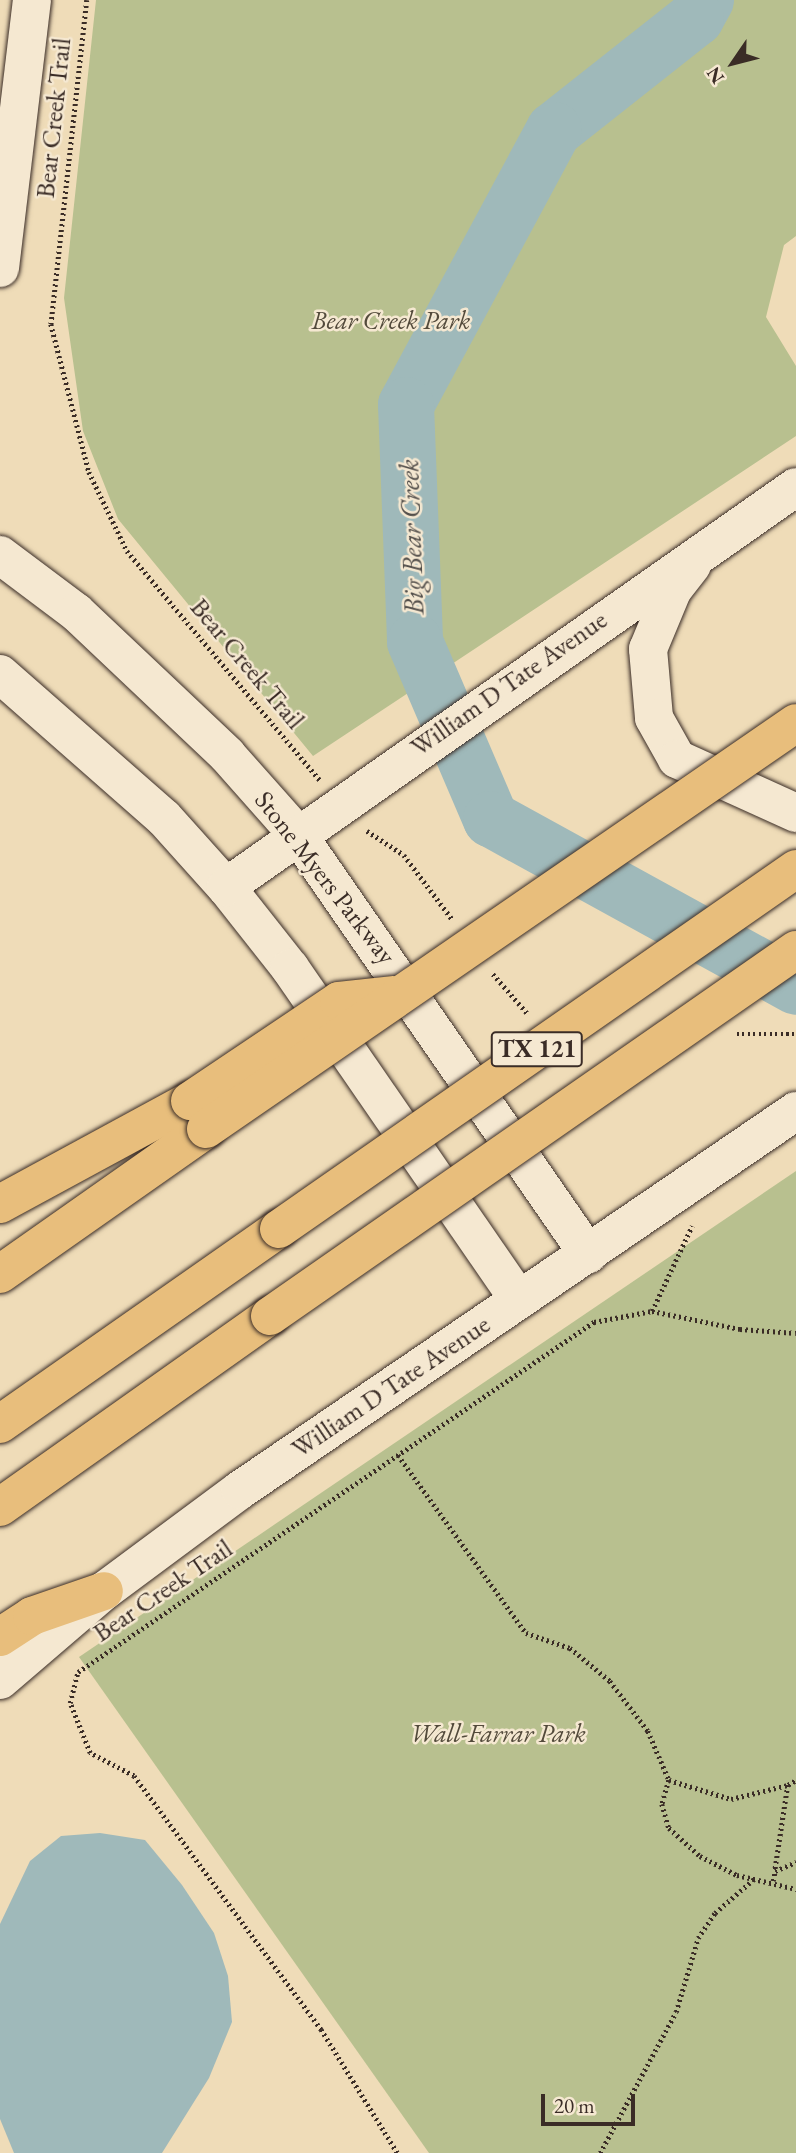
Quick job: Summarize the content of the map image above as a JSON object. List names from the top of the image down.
{
  "streets": {
    "highway": ["TX 121"],
    "main road": ["William D Tate Avenue", "Stone Myers Parkway"],
    "path": ["Bear Creek Trail"]
  },
  "crossings": [
    ["Bear Creek Trail", "William D Tate Avenue"],
    ["William D Tate Avenue", "Stone Myers Parkway"]
  ],
  "water": ["Big Bear Creek"],
  "parks": ["Bear Creek Park", "Wall-Farrar Park"],
  "scale_bar": "20 m",
  "north": "bottom left"
}
